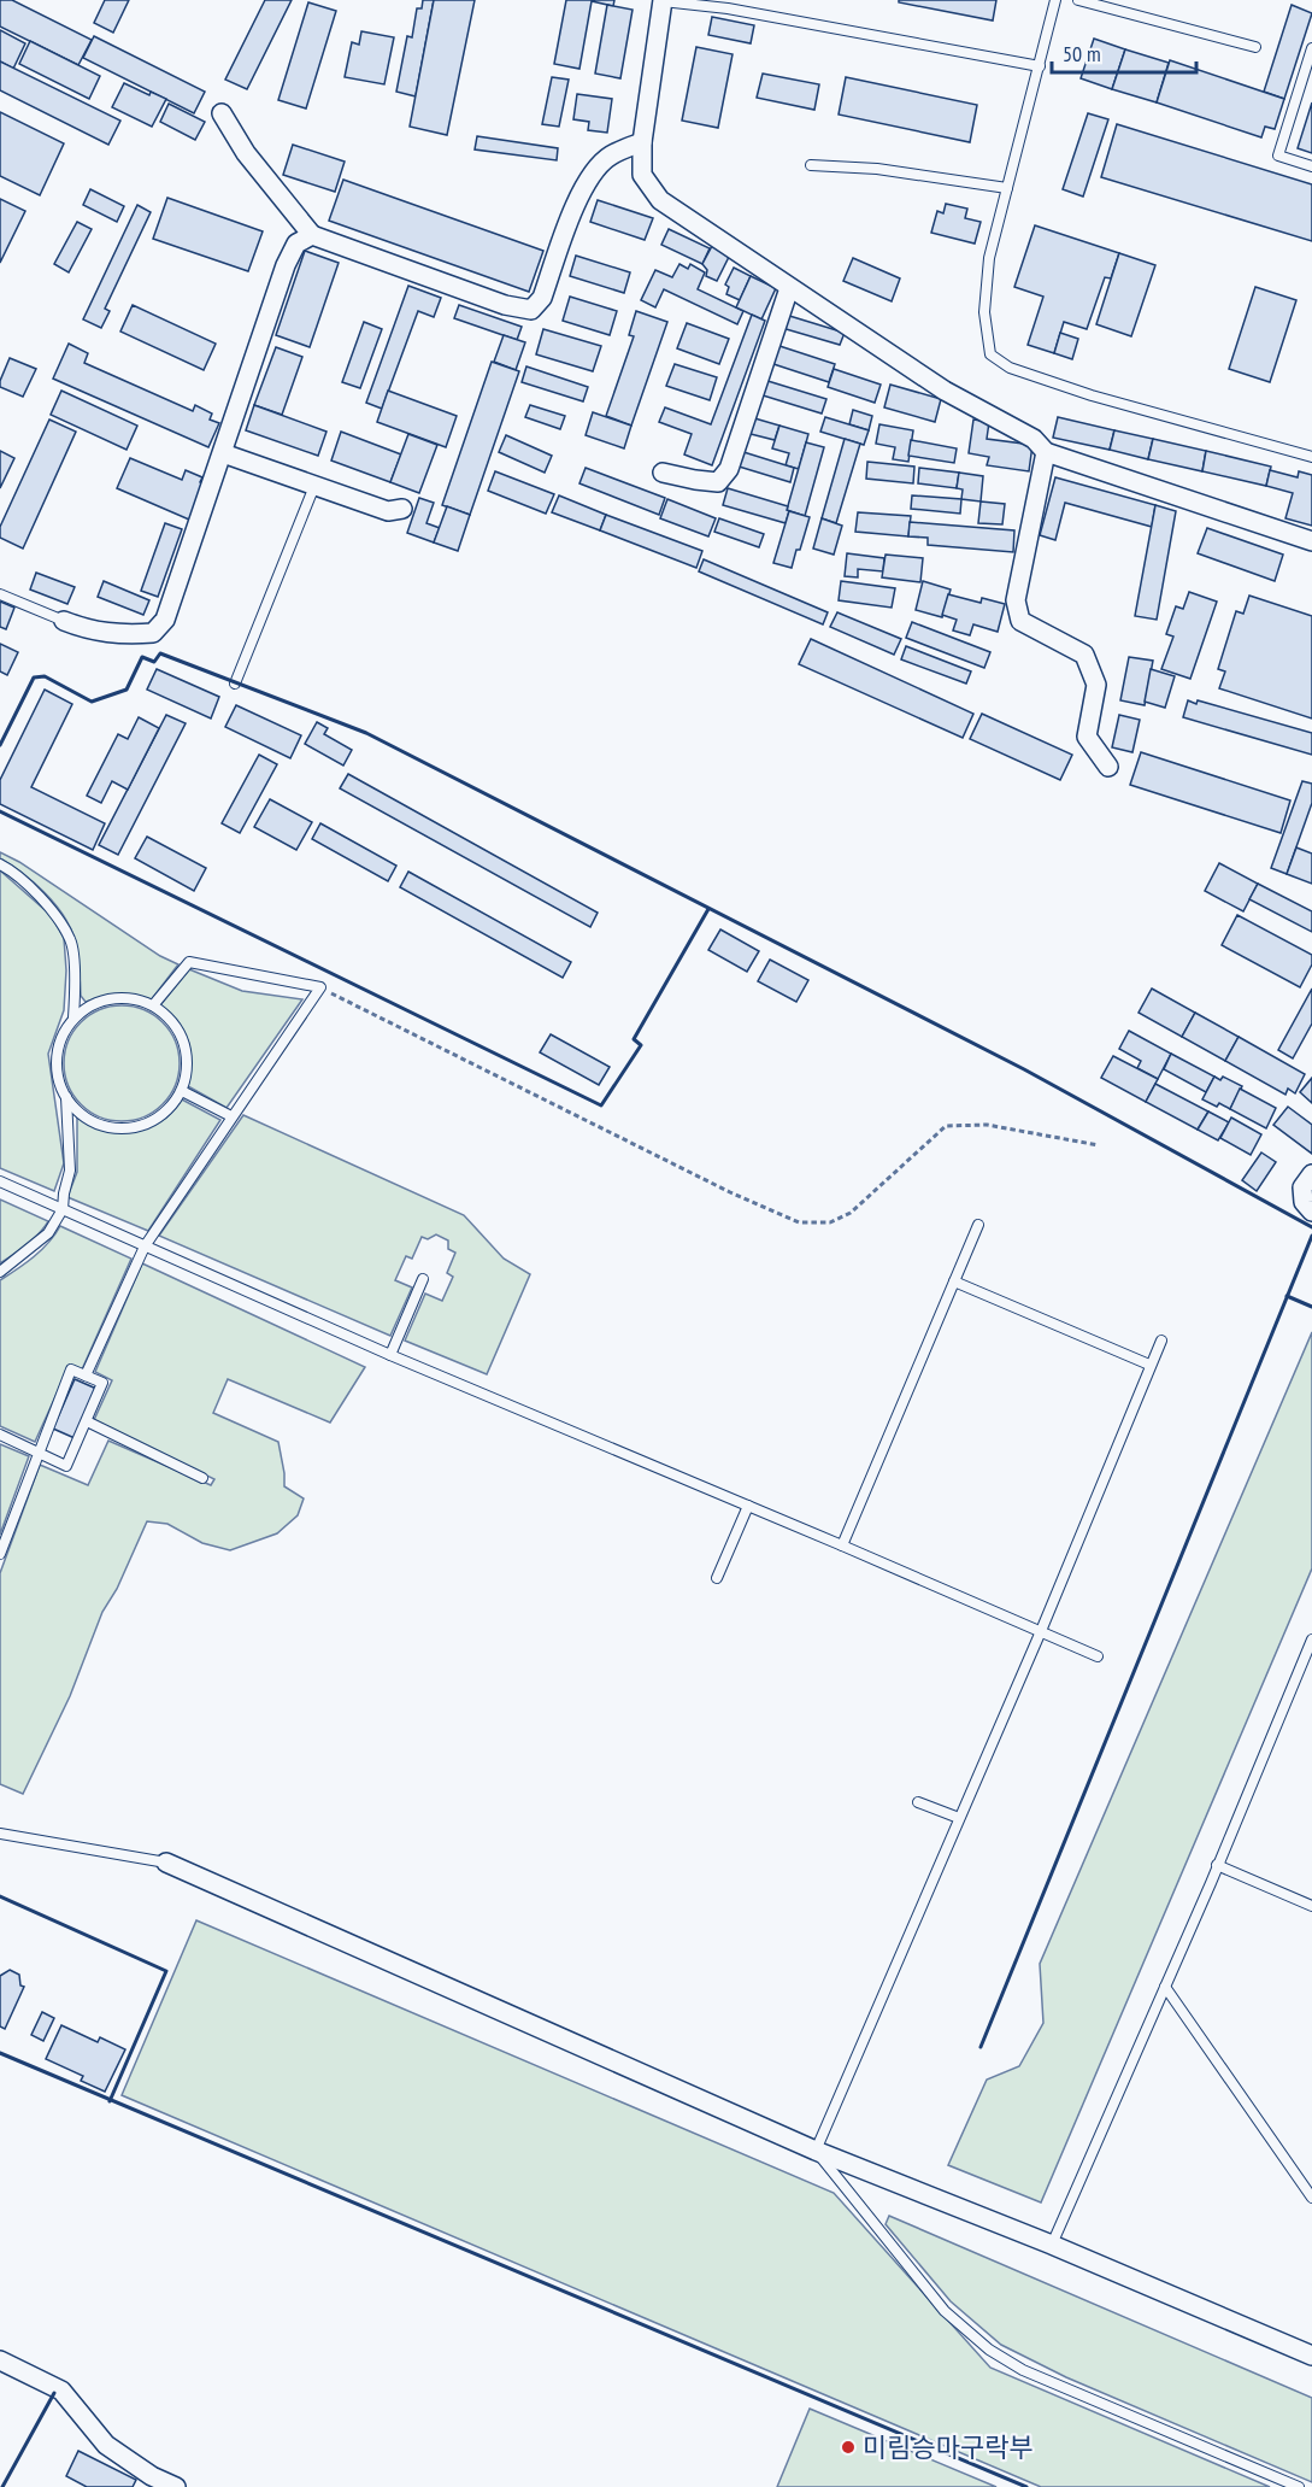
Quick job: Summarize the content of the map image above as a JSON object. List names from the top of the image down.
{
  "places": ["미림승마구락부"],
  "scale_bar": "50 m"
}
